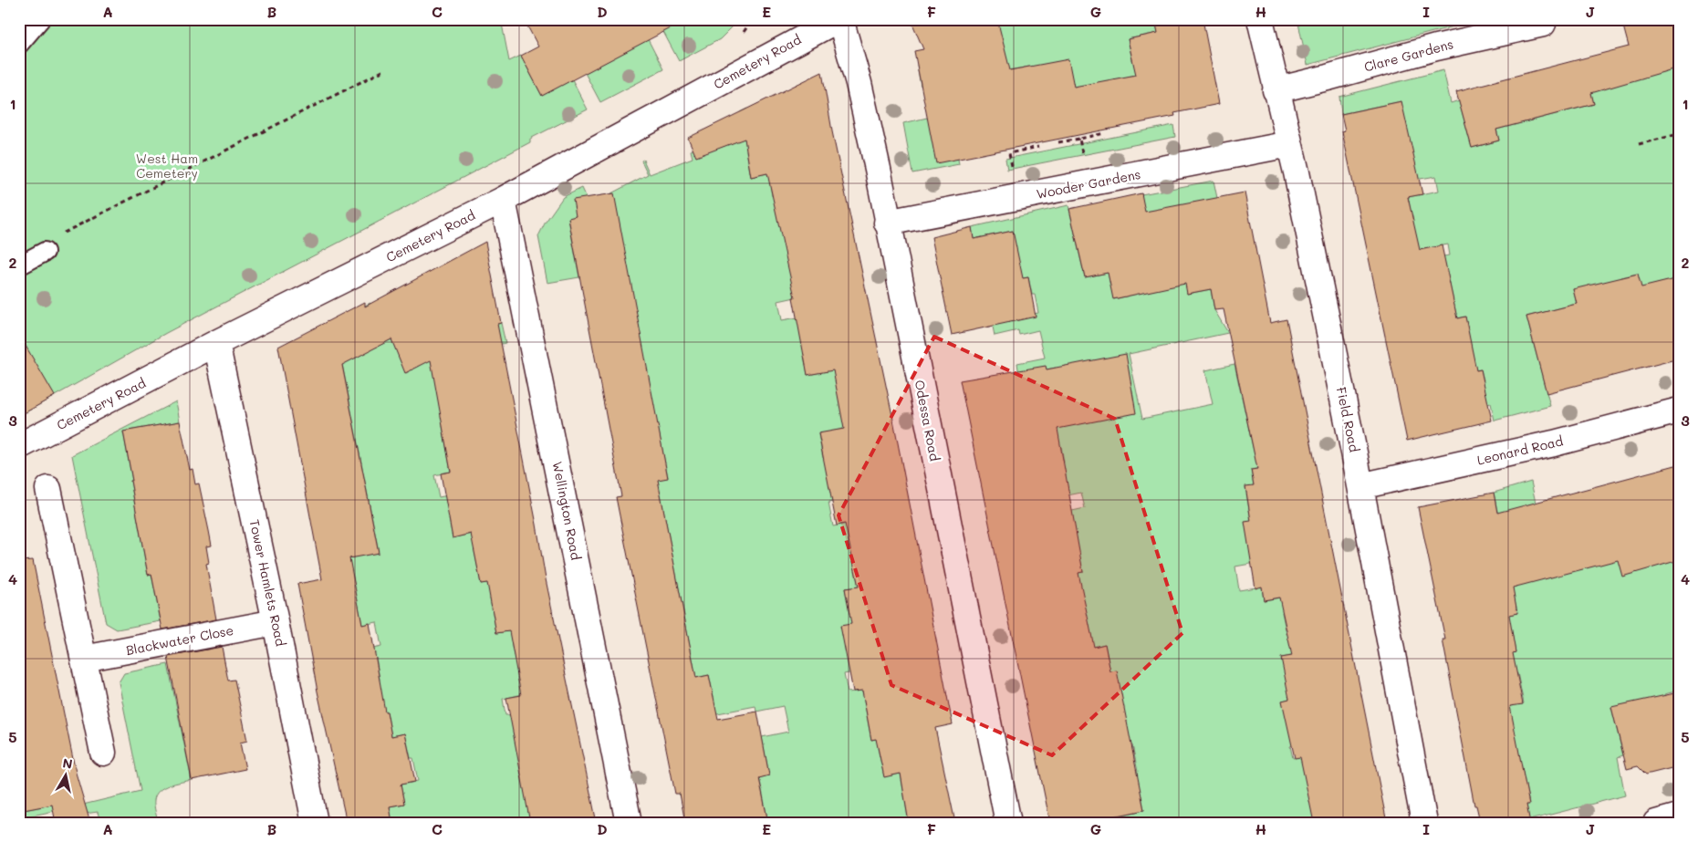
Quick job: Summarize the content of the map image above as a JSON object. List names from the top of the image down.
{
  "streets": {
    "street": [
      "Clare Gardens",
      "Cemetery Road",
      "Wooder Gardens",
      "Field Road",
      "Odessa Road",
      "Leonard Road",
      "Wellington Road",
      "Tower Hamlets Road",
      "Blackwater Close"
    ]
  },
  "crossings": [
    ["Clare Gardens", "Field Road"],
    ["Cemetery Road", "Odessa Road"],
    ["Cemetery Road", "Wellington Road"],
    ["Cemetery Road", "Tower Hamlets Road"],
    ["Wooder Gardens", "Field Road"],
    ["Wooder Gardens", "Odessa Road"],
    ["Field Road", "Leonard Road"],
    ["Tower Hamlets Road", "Blackwater Close"]
  ],
  "parks": ["West Ham Cemetery"],
  "north": "top",
  "grid": {
    "columns": [
      "A",
      "B",
      "C",
      "D",
      "E",
      "F",
      "G",
      "H",
      "I",
      "J"
    ],
    "rows": [
      "1",
      "2",
      "3",
      "4",
      "5"
    ]
  }
}
